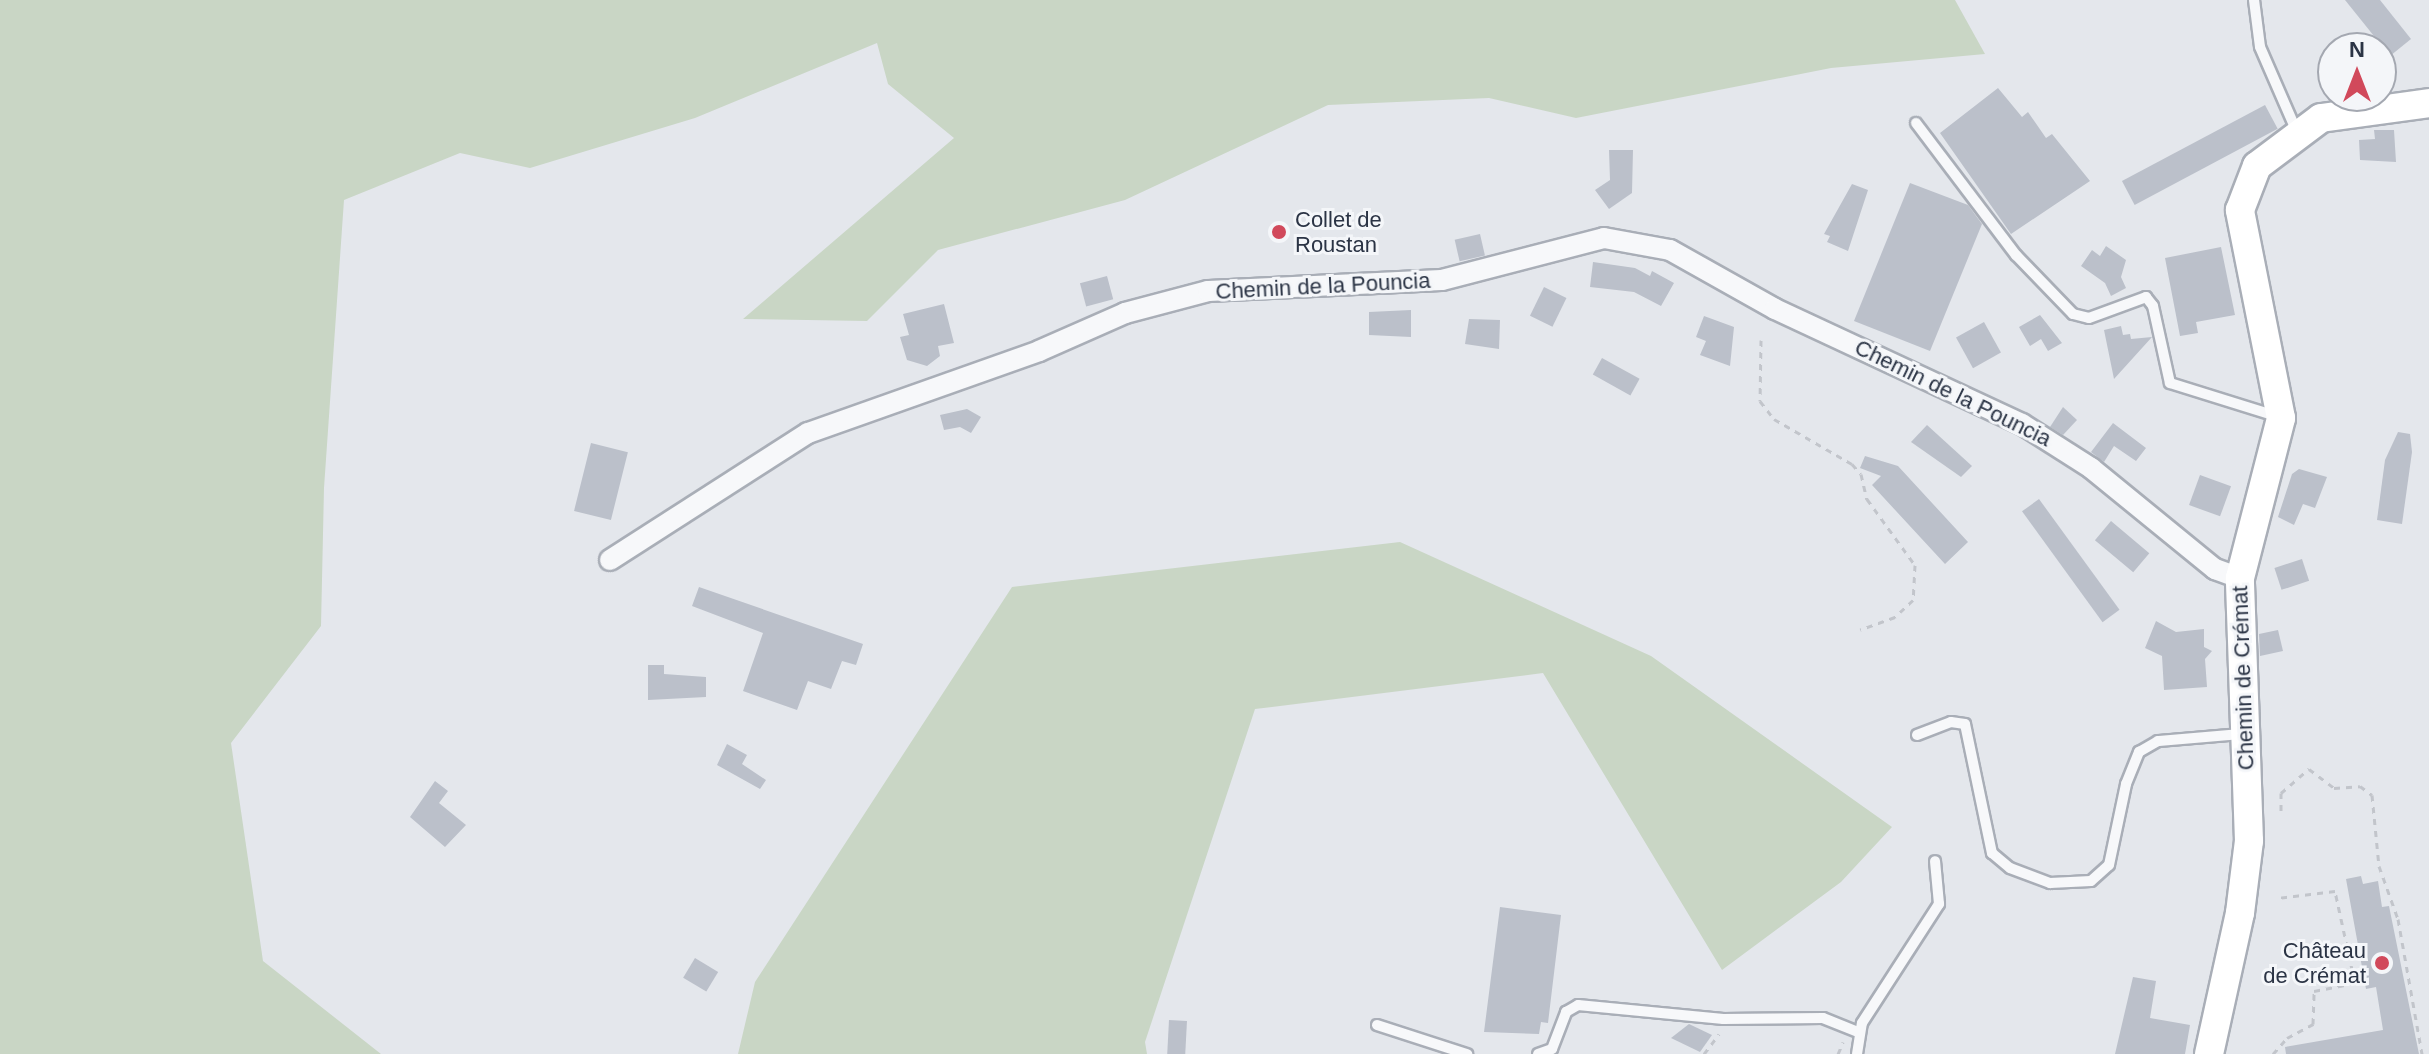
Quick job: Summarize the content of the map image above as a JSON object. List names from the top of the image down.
{
  "streets": {
    "street": ["Chemin de la Pouncia", "Chemin de Crémat"]
  },
  "crossings": [
    ["Chemin de la Pouncia", "Chemin de Crémat"]
  ],
  "places": ["Collet de Roustan", "Château de Crémat"],
  "north": "top"
}
